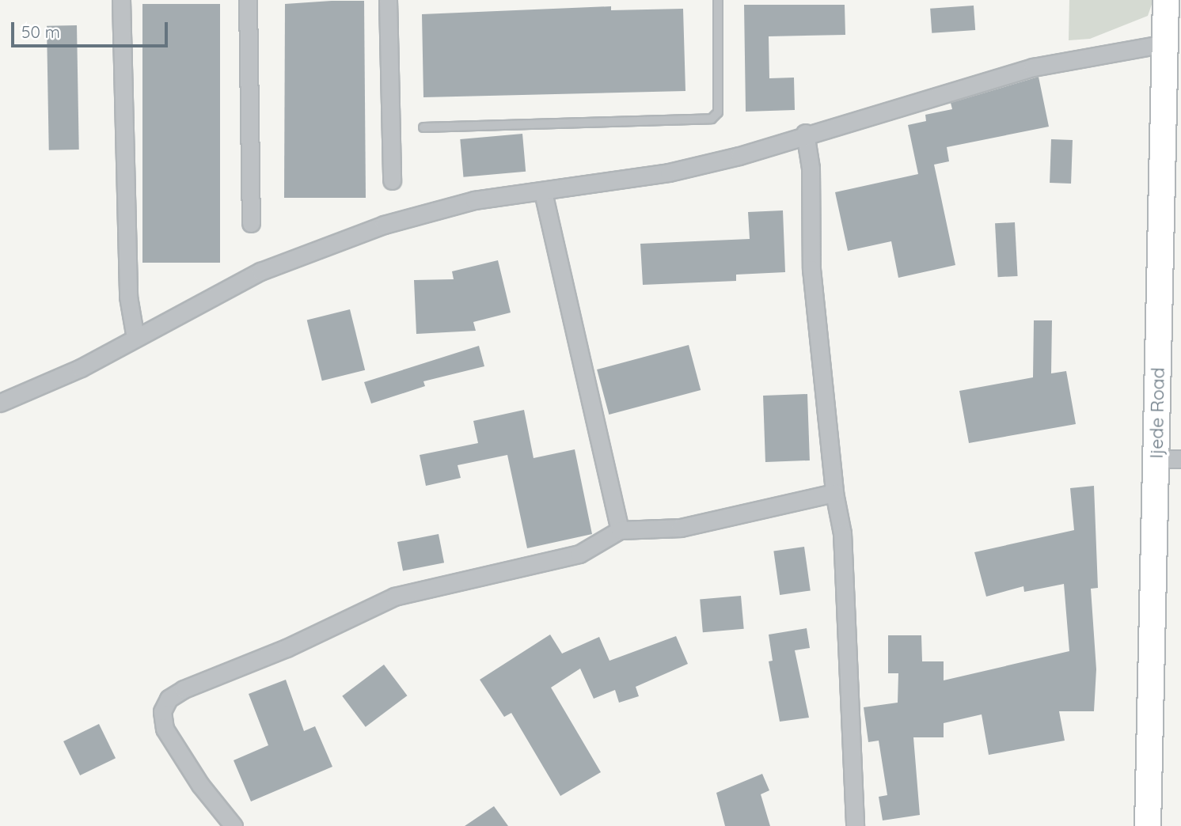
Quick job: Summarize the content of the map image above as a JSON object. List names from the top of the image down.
{
  "streets": {
    "main road": ["Ijede Road"]
  },
  "scale_bar": "50 m"
}
